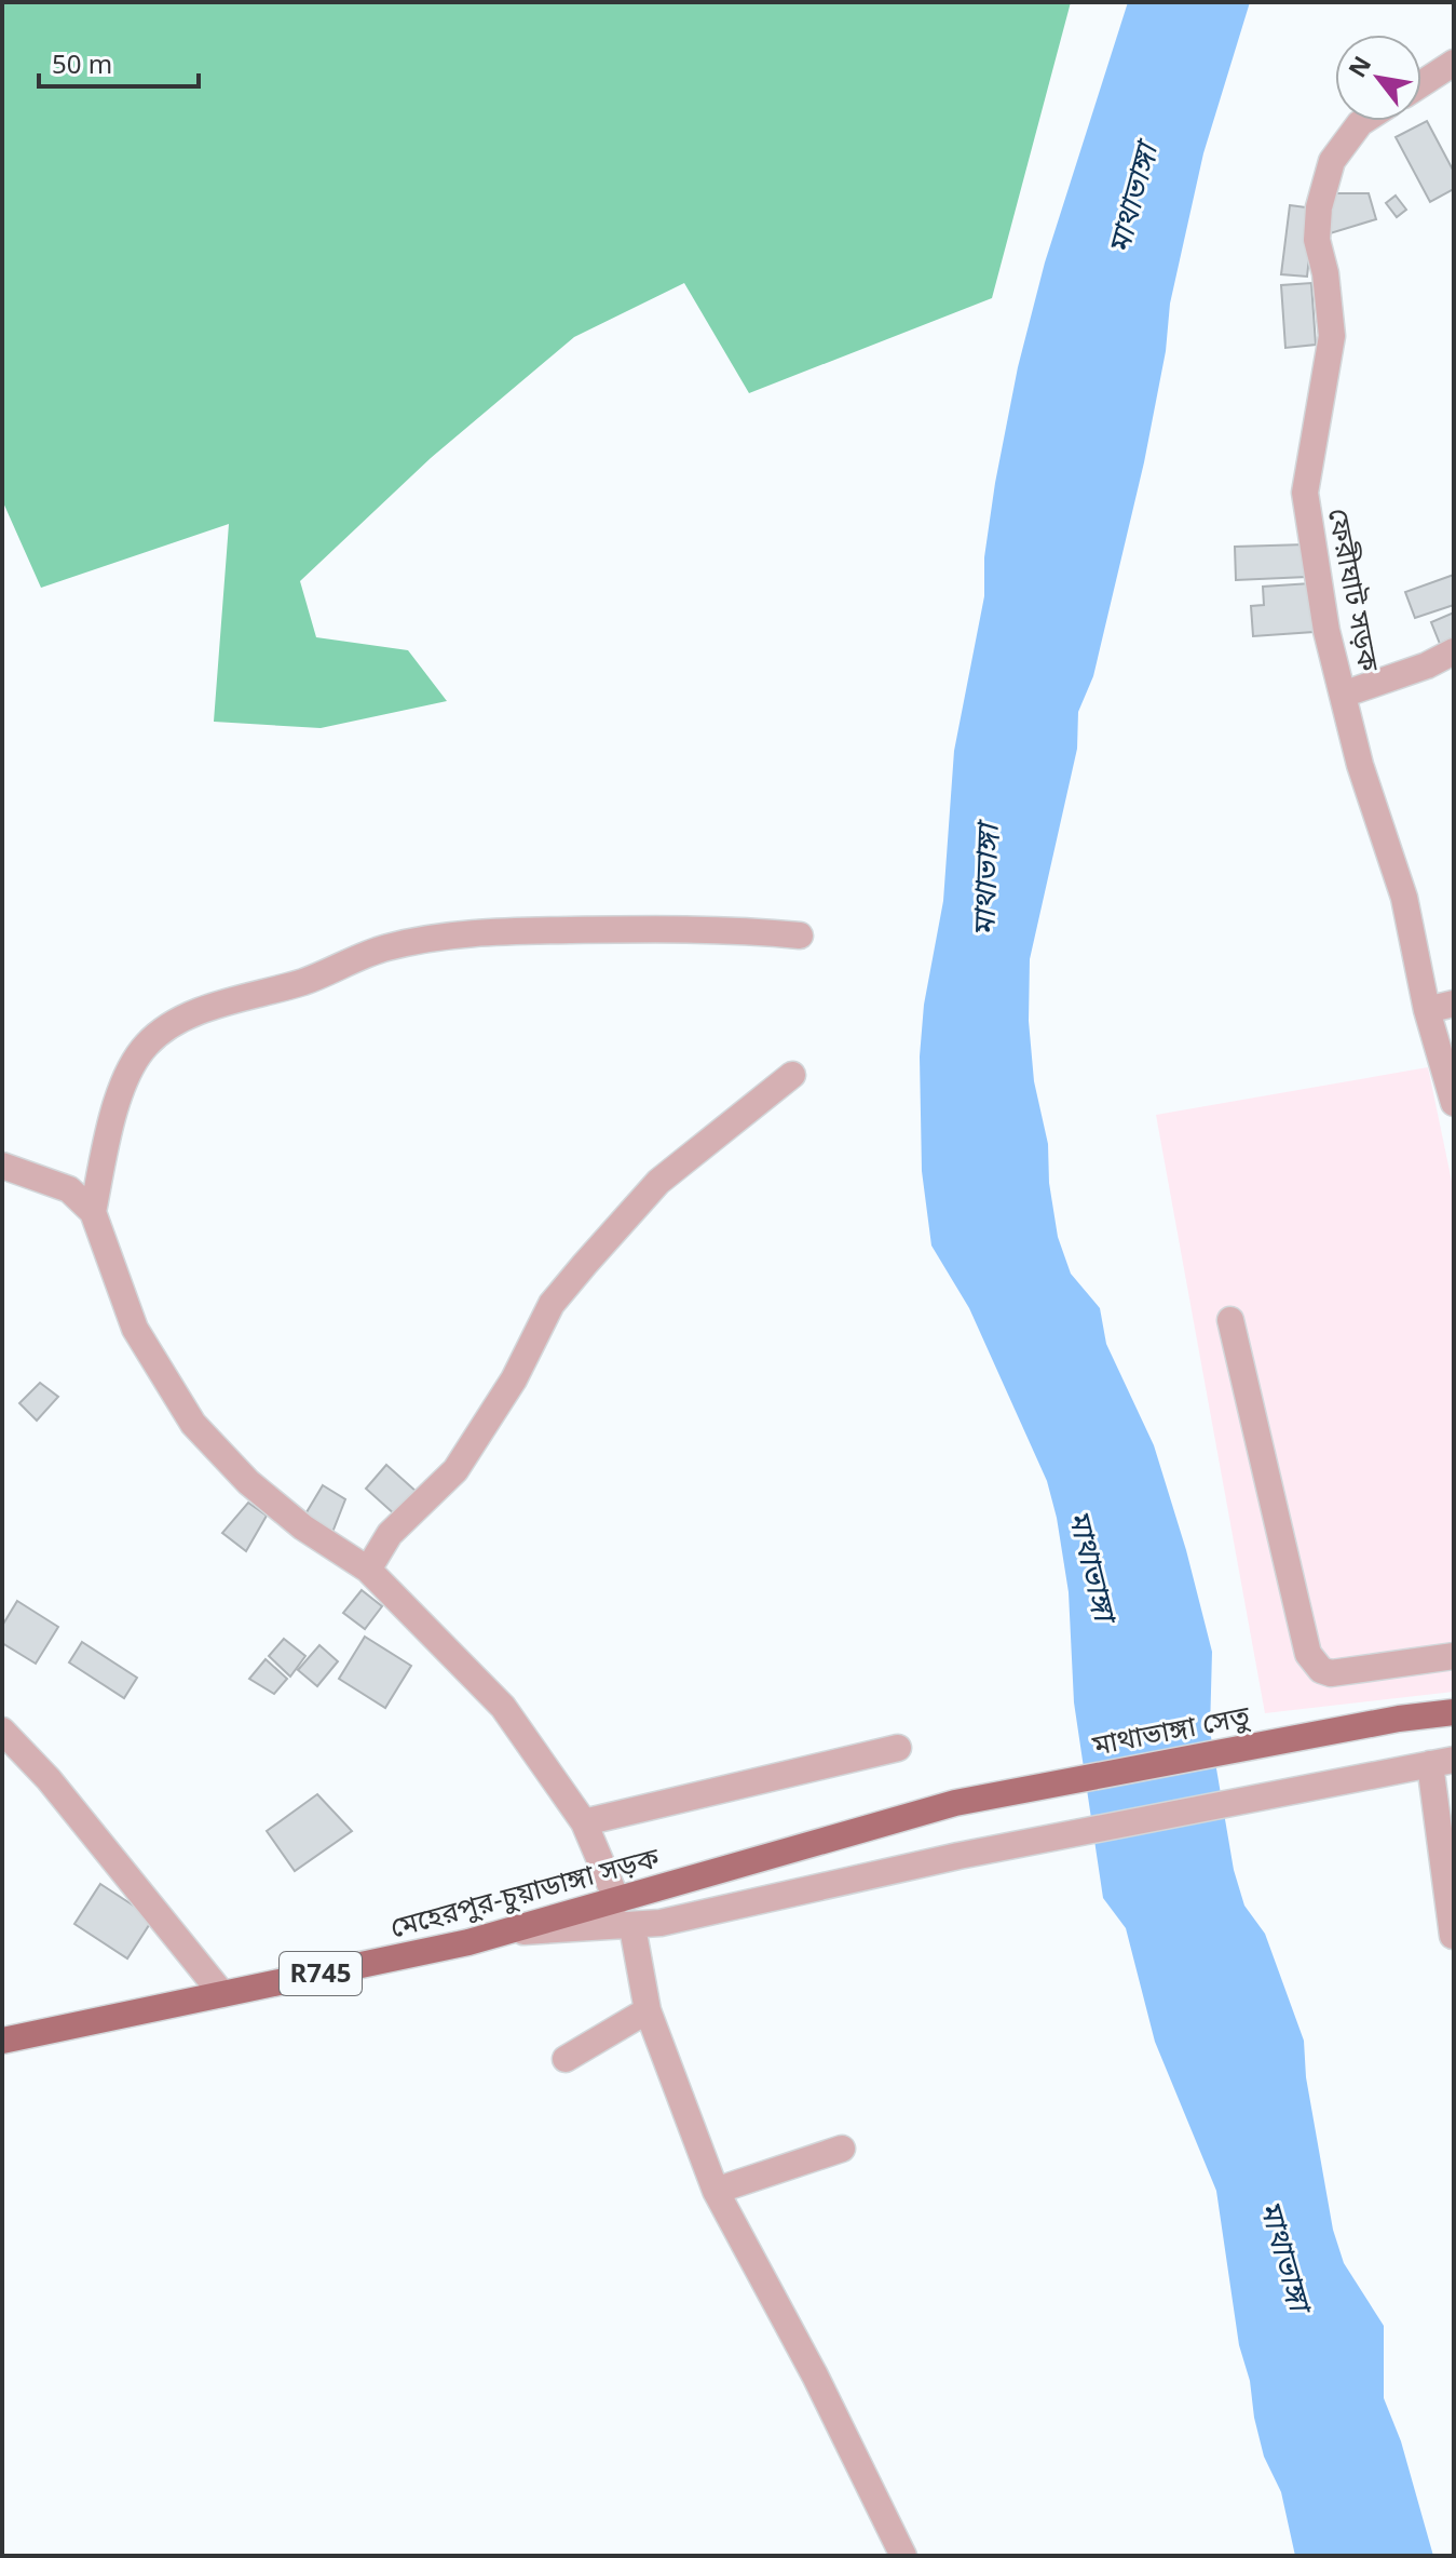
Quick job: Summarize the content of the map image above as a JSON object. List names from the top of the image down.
{
  "streets": {
    "main road": ["মাথাভাঙ্গা সেতু", "মেহেরপুর-চুয়াডাঙ্গা সড়ক", "R745"],
    "street": ["ফেরীঘাট সড়ক"]
  },
  "crossings": [
    ["মাথাভাঙ্গা সেতু", "মেহেরপুর-চুয়াডাঙ্গা সড়ক"]
  ],
  "water": ["মাথাভাঙ্গা"],
  "scale_bar": "50 m",
  "north": "top left"
}
